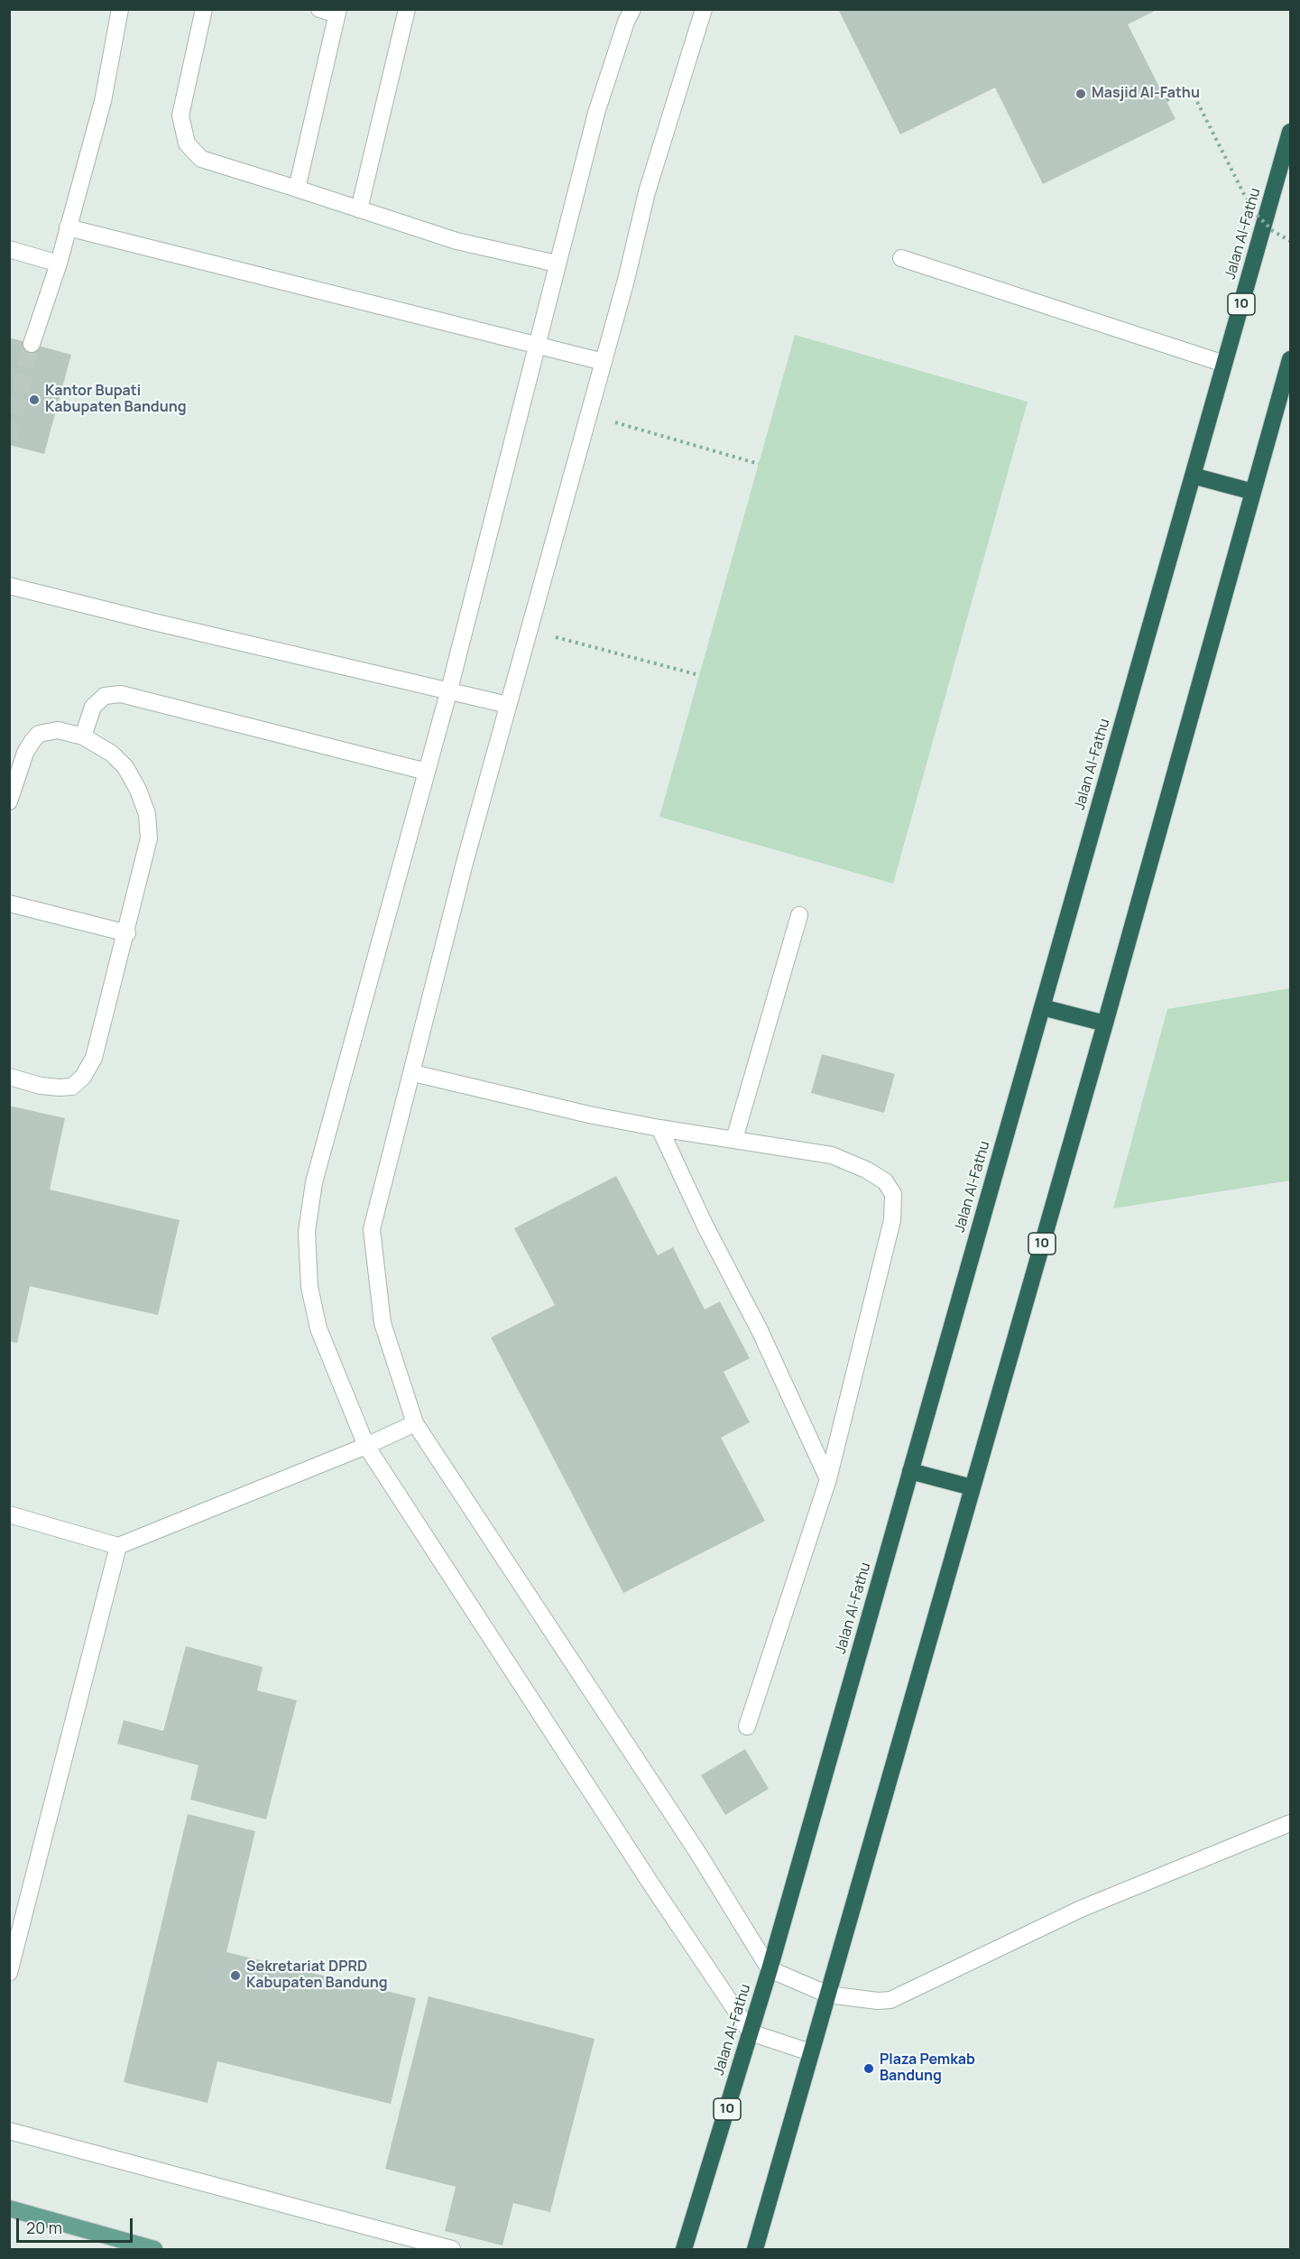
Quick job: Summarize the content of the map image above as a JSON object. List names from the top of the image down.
{
  "streets": {
    "highway": ["Jalan Al-Fathu", "10"]
  },
  "places": [
    "Masjid Al-Fathu",
    "Kantor Bupati Kabupaten Bandung",
    "Sekretariat DPRD Kabupaten Bandung",
    "Plaza Pemkab Bandung"
  ],
  "scale_bar": "20 m"
}
